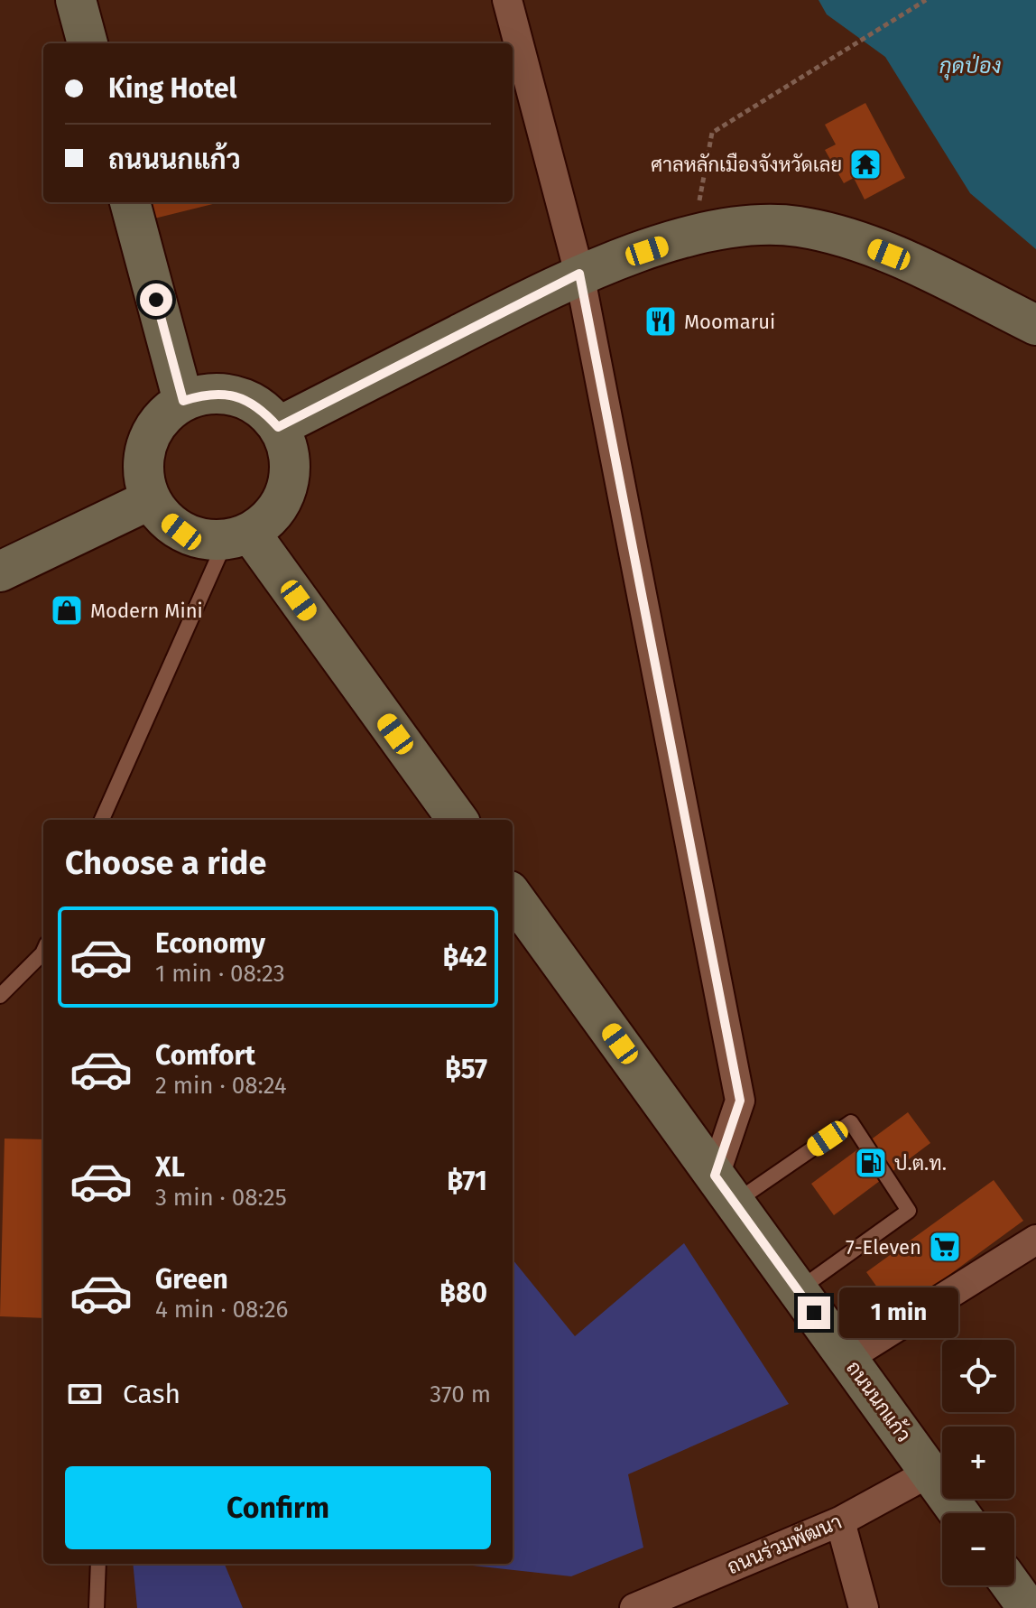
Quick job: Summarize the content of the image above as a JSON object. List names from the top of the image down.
{
  "streets": {
    "main road": ["ถนนนกแก้ว"],
    "street": ["ถนนร่วมพัฒนา"]
  },
  "crossings": [
    ["ถนนนกแก้ว", "ถนนร่วมพัฒนา"]
  ],
  "water": ["กุดป่อง"],
  "places": {
    "temple": ["ศาลหลักเมืองจังหวัดเลย"],
    "restaurant": ["Moomarui"],
    "shop": ["Modern Mini"],
    "fuel station": ["ป.ต.ท."],
    "supermarket": ["7-Eleven"]
  },
  "page": {
    "banner": ["King Hotel", "ถนนนกแก้ว"],
    "heading": "Choose a ride",
    "list": [
      {
        "name": "Economy",
        "note": "1 min · 08:23",
        "value": "฿42"
      },
      {
        "name": "Comfort",
        "note": "2 min · 08:24",
        "value": "฿57"
      },
      {
        "name": "XL",
        "note": "3 min · 08:25",
        "value": "฿71"
      },
      {
        "name": "Green",
        "note": "4 min · 08:26",
        "value": "฿80"
      }
    ],
    "bubble": "1 min",
    "map_buttons": ["+", "−"],
    "pay": ["Cash", "370 m"],
    "buttons": "Confirm"
  }
}
